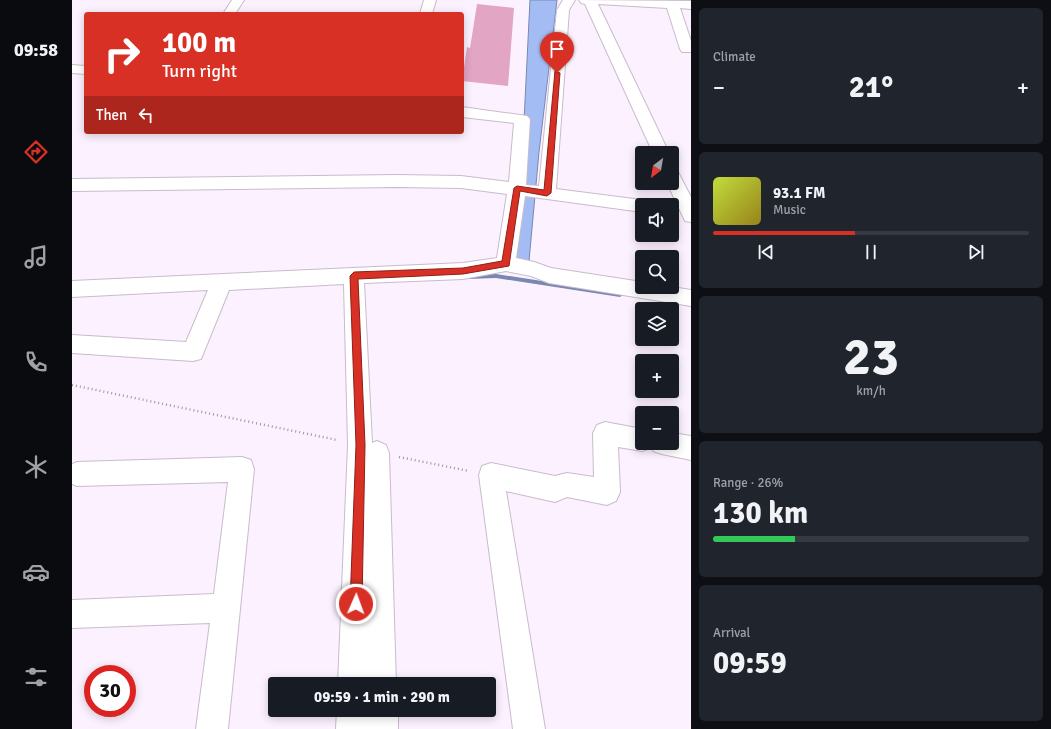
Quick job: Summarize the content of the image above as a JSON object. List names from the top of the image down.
{
  "north": "bottom left",
  "page": {
    "tabs": "09:58",
    "tile": [
      "Climate",
      ["23", "km/h"],
      ["Range · 26%", "130 km"],
      ["Arrival", "09:59"]
    ],
    "turn": ["100 m", "Turn right"],
    "heat": ["−", "21°", "+"],
    "then": "Then",
    "map_buttons": ["+", "−"],
    "song": ["93.1 FM", "Music"],
    "limit": "30",
    "trip": "09:59 · 1 min · 290 m"
  }
}
